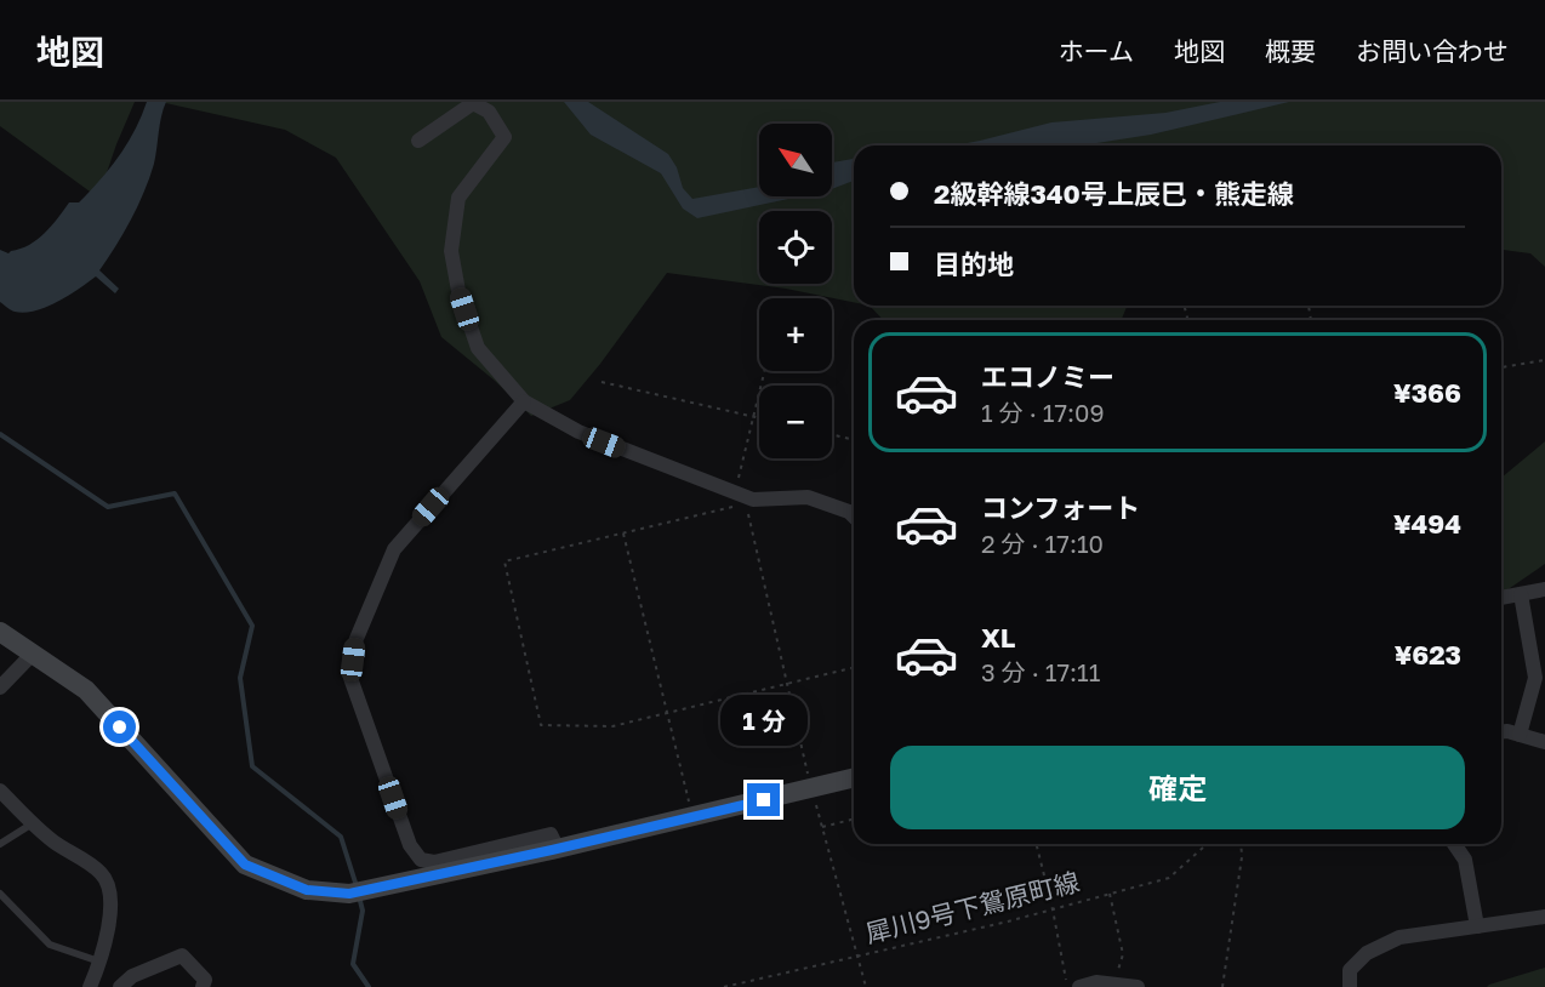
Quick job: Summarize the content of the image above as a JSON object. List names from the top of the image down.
{
  "streets": {
    "path": ["犀川9号下鴛原町線"]
  },
  "north": "top left",
  "page": {
    "header": "地図",
    "nav": [
      "ホーム",
      "地図",
      "概要",
      "お問い合わせ"
    ],
    "map_buttons": ["+", "−"],
    "banner": ["2級幹線340号上辰巳・熊走線", "目的地"],
    "list": [
      {
        "name": "エコノミー",
        "note": "1 分 · 17:09",
        "value": "¥366"
      },
      {
        "name": "コンフォート",
        "note": "2 分 · 17:10",
        "value": "¥494"
      },
      {
        "name": "XL",
        "note": "3 分 · 17:11",
        "value": "¥623"
      }
    ],
    "bubble": "1 分",
    "buttons": "確定"
  }
}
